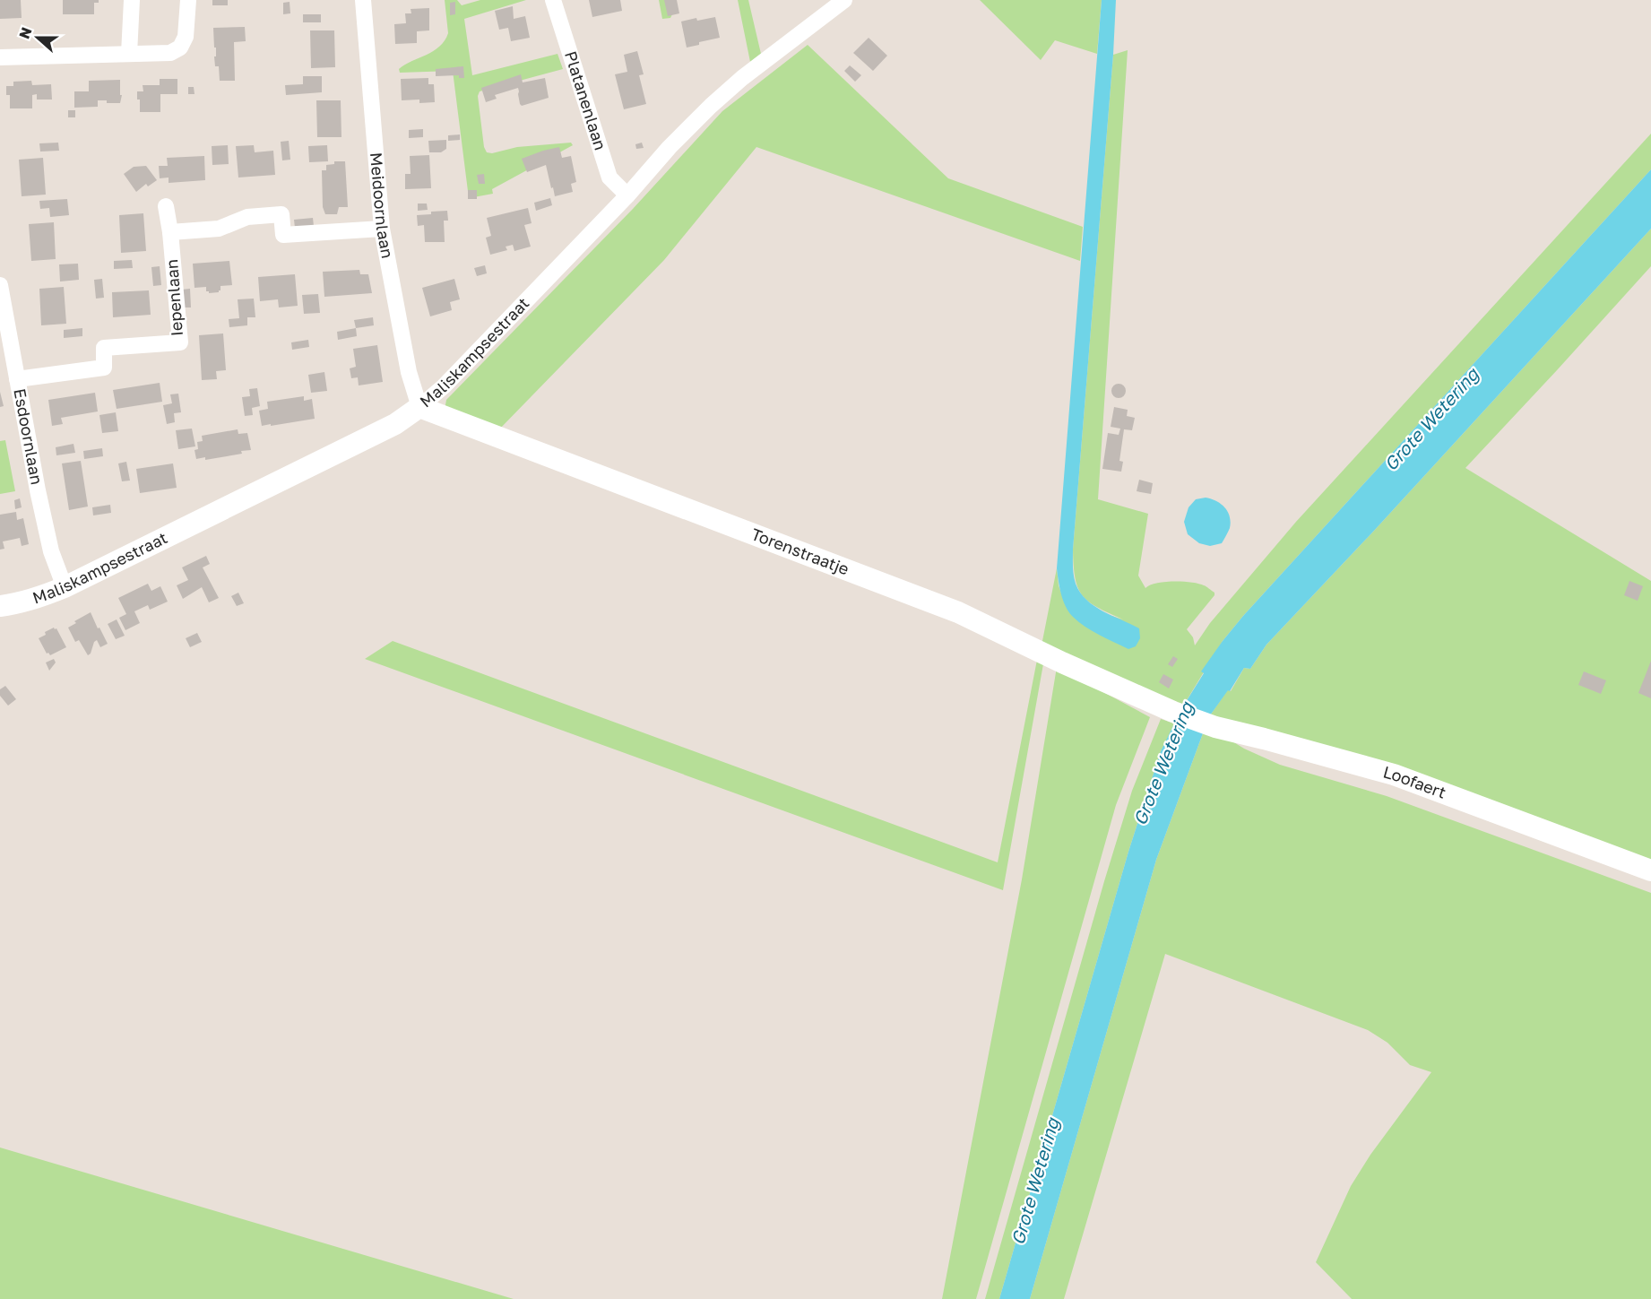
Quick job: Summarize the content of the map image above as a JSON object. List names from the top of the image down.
{
  "streets": {
    "street": [
      "Platanenlaan",
      "Meidoornlaan",
      "Iepenlaan",
      "Maliskampsestraat",
      "Esdoornlaan",
      "Torenstraatje",
      "Loofaert"
    ]
  },
  "crossings": [
    ["Platanenlaan", "Maliskampsestraat"],
    ["Meidoornlaan", "Maliskampsestraat"],
    ["Meidoornlaan", "Torenstraatje"],
    ["Iepenlaan", "Esdoornlaan"],
    ["Maliskampsestraat", "Esdoornlaan"],
    ["Maliskampsestraat", "Torenstraatje"],
    ["Torenstraatje", "Loofaert"]
  ],
  "water": ["Grote Wetering"],
  "north": "left"
}
